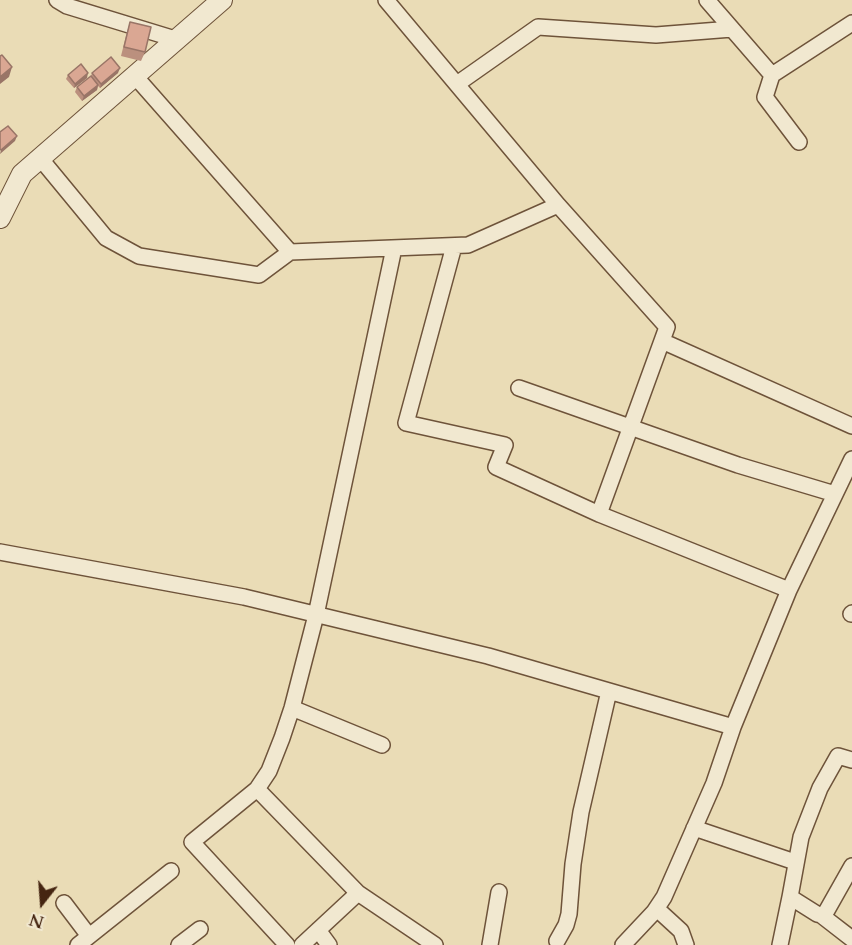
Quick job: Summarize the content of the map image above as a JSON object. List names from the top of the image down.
{
  "north": "bottom"
}
